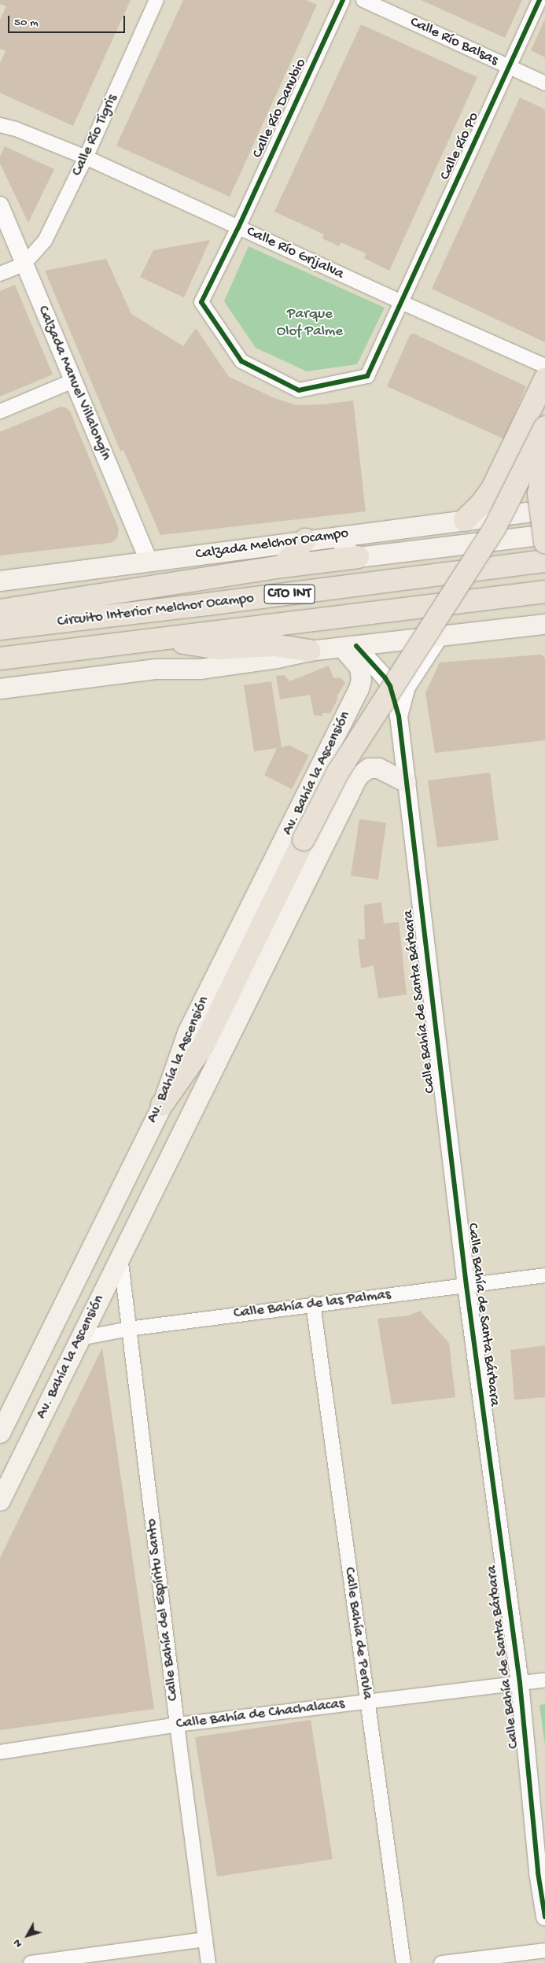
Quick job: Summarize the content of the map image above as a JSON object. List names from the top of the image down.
{
  "streets": {
    "main road": [
      "Calzada Melchor Ocampo",
      "CTO INT",
      "Circuito Interior Melchor Ocampo",
      "Av. Bahía la Ascensión"
    ],
    "street": [
      "Calle Río Balsas",
      "Calle Río Danubio",
      "Calle Río Tigris",
      "Calle Río Po",
      "Calle Río Grijalva",
      "Calzada Manuel Villalongín",
      "Calle Bahía de Santa Bárbara",
      "Calle Bahía de las Palmas",
      "Calle Bahía del Espíritu Santo",
      "Calle Bahía de Perula",
      "Calle Bahía de Chachalacas"
    ]
  },
  "crossings": [
    ["Calle Río Balsas", "Calle Río Po"],
    ["Calle Río Danubio", "Calle Río Po"],
    ["Calle Río Danubio", "Calle Río Grijalva"],
    ["Calle Río Tigris", "Calle Río Grijalva"],
    ["Calle Río Tigris", "Calzada Manuel Villalongín"],
    ["Calle Río Po", "Calle Río Grijalva"],
    ["Calzada Manuel Villalongín", "Calzada Melchor Ocampo"],
    ["Av. Bahía la Ascensión", "Calle Bahía de Santa Bárbara"],
    ["Av. Bahía la Ascensión", "Calle Bahía de las Palmas"],
    ["Av. Bahía la Ascensión", "Calle Bahía del Espíritu Santo"],
    ["Calle Bahía de Santa Bárbara", "Calle Bahía de las Palmas"],
    ["Calle Bahía de Santa Bárbara", "Calle Bahía de Chachalacas"],
    ["Calle Bahía de las Palmas", "Calle Bahía del Espíritu Santo"],
    ["Calle Bahía de las Palmas", "Calle Bahía de Perula"],
    ["Calle Bahía del Espíritu Santo", "Calle Bahía de Chachalacas"],
    ["Calle Bahía de Perula", "Calle Bahía de Chachalacas"]
  ],
  "parks": ["Parque Olof Palme"],
  "scale_bar": "50 m",
  "north": "bottom left"
}
